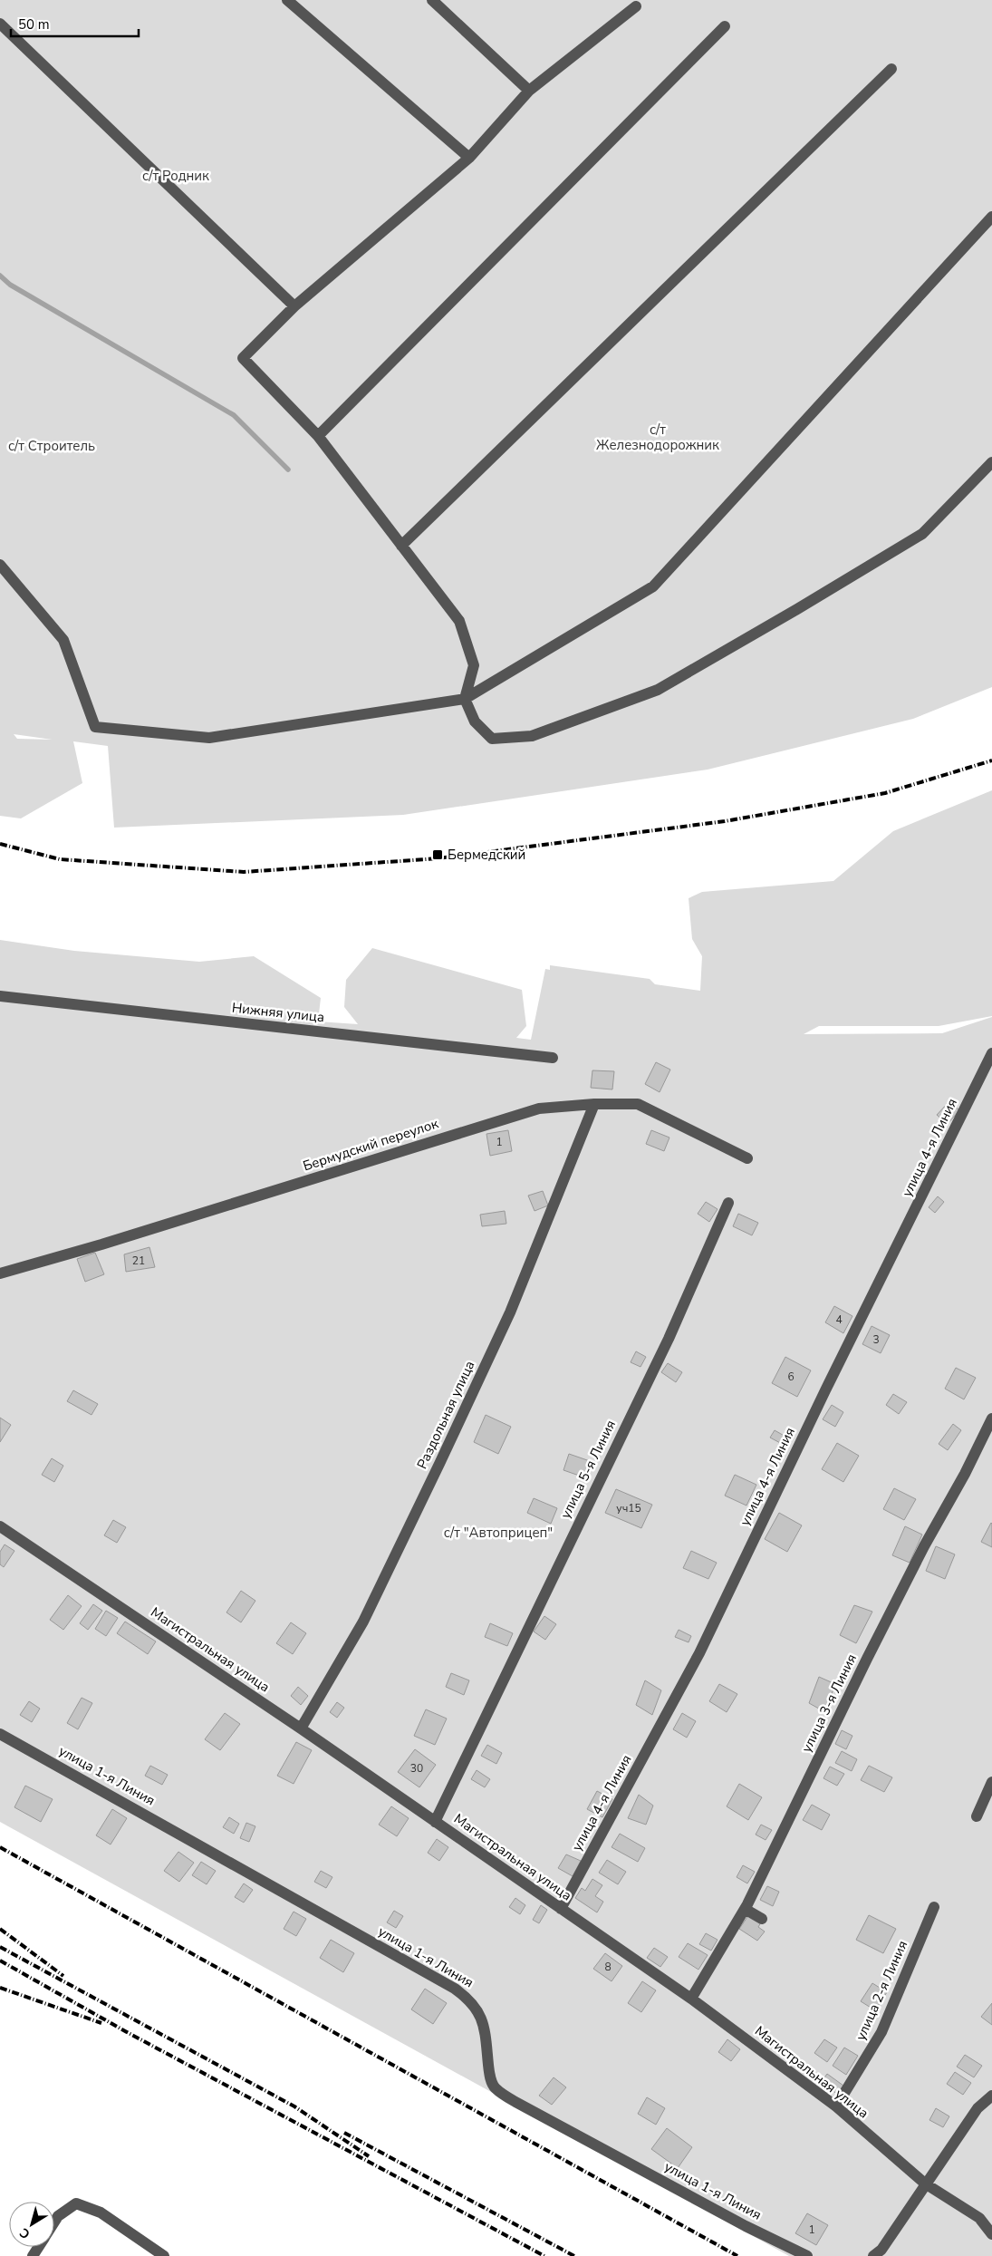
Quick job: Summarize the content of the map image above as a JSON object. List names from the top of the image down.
{
  "streets": {
    "street": [
      "Нижняя улица",
      "Бермудский переулок",
      "улица 4-я Линия",
      "Раздольная улица",
      "улица 5-я Линия",
      "Магистральная улица",
      "улица 3-я Линия",
      "улица 1-я Линия",
      "улица 2-я Линия"
    ]
  },
  "crossings": [
    ["Бермудский переулок", "Раздольная улица"],
    ["улица 4-я Линия", "Магистральная улица"],
    ["Раздольная улица", "Магистральная улица"],
    ["улица 5-я Линия", "Магистральная улица"],
    ["Магистральная улица", "улица 3-я Линия"],
    ["Магистральная улица", "улица 2-я Линия"]
  ],
  "parks": [
    "с/т Родник",
    "с/т Железнодорожник",
    "с/т Строитель",
    "с/т \"Автоприцеп\""
  ],
  "places": {
    "transit": ["Бермедский"]
  },
  "house_numbers": [
    "1",
    "21",
    "4",
    "3",
    "6",
    "уч15",
    "30",
    "8",
    "1"
  ],
  "scale_bar": "50 m",
  "north": "bottom left"
}
